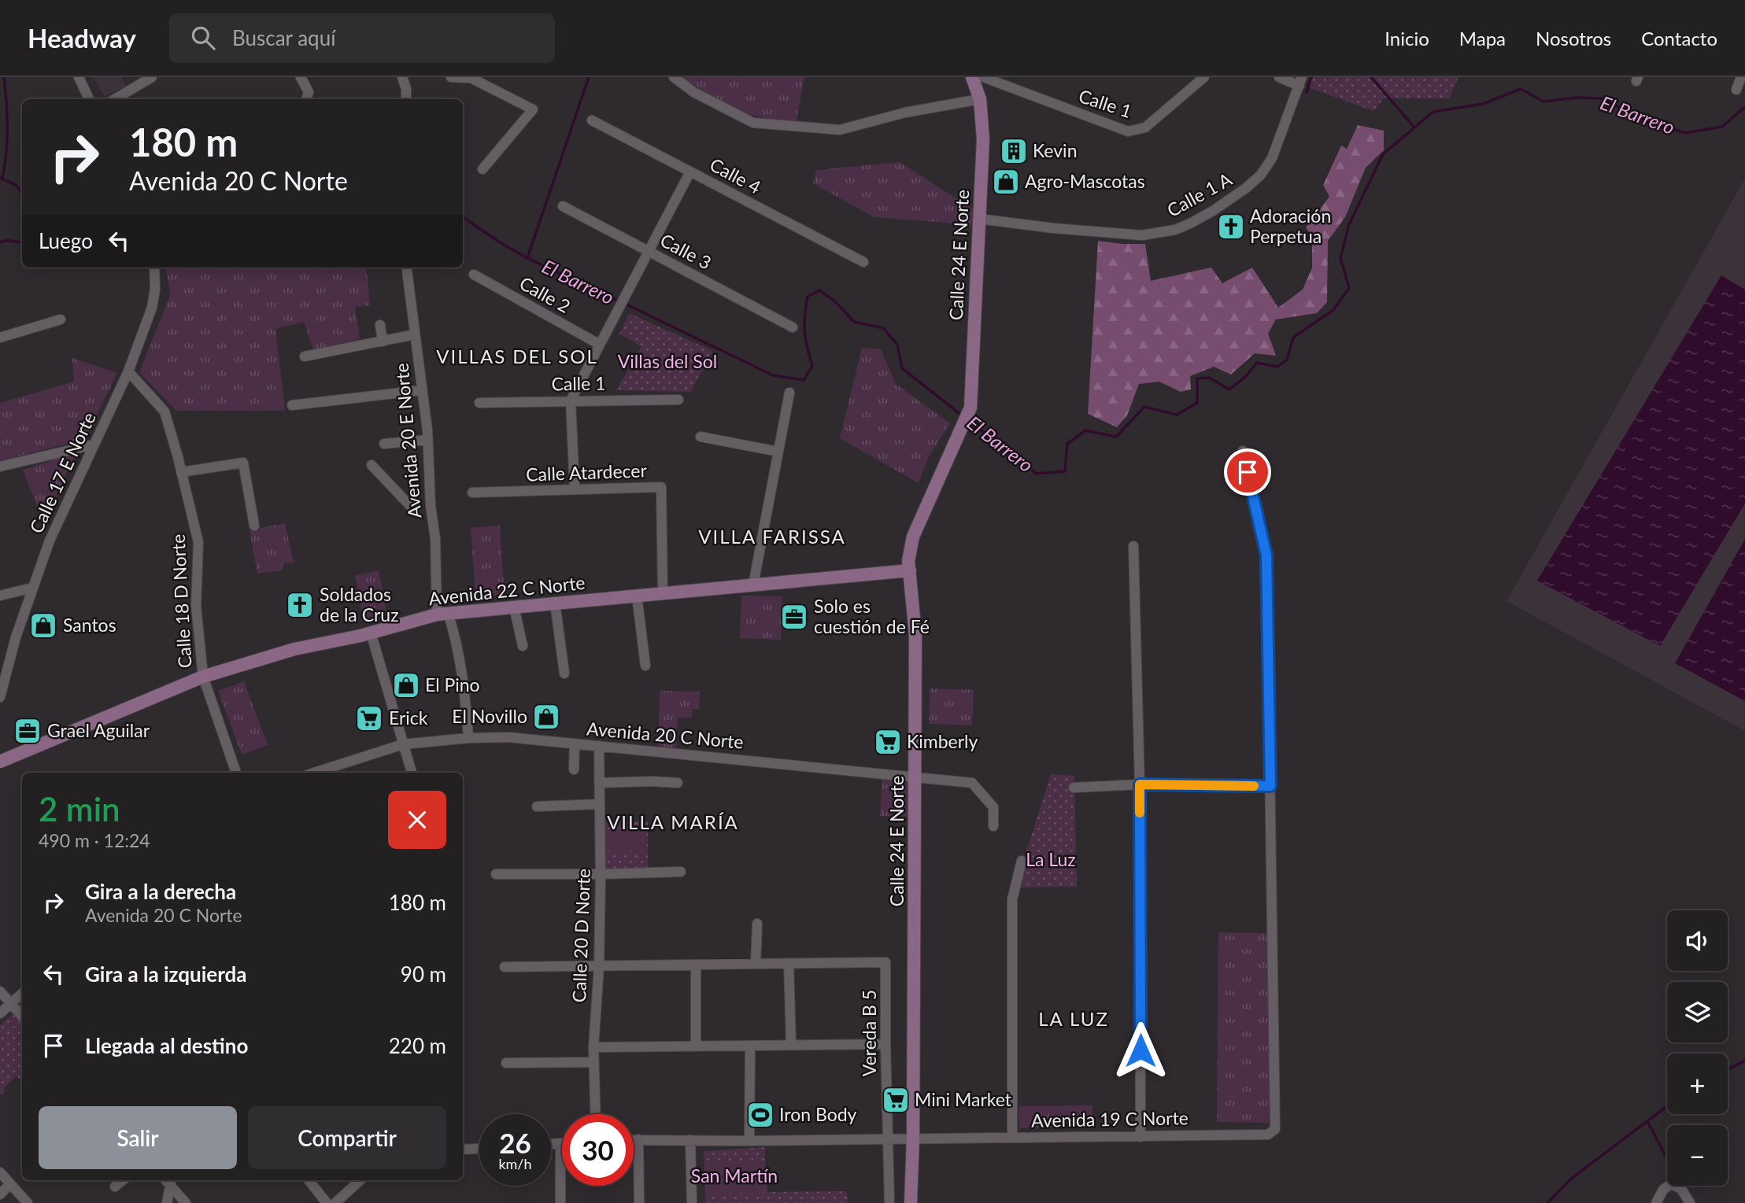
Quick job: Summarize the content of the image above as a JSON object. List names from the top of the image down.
{
  "streets": {
    "main road": ["Calle 24 E Norte", "Avenida 22 C Norte"],
    "street": [
      "Calle 1",
      "Calle 4",
      "Calle 1 A",
      "Calle 3",
      "Calle 2",
      "Avenida 20 E Norte",
      "Calle 17 E Norte",
      "Calle Atardecer",
      "Calle 18 D Norte",
      "Avenida 20 C Norte",
      "Calle 20 D Norte",
      "Vereda B 5",
      "Avenida 19 C Norte"
    ]
  },
  "crossings": [
    ["Calle 1", "Calle 24 E Norte"],
    ["Calle 1 A", "Calle 24 E Norte"],
    ["Calle 24 E Norte", "Avenida 22 C Norte"],
    ["Calle 24 E Norte", "Avenida 20 C Norte"],
    ["Calle 24 E Norte", "Avenida 19 C Norte"],
    ["Avenida 20 E Norte", "Avenida 22 C Norte"],
    ["Avenida 20 E Norte", "Avenida 20 C Norte"],
    ["Calle 17 E Norte", "Calle 18 D Norte"],
    ["Calle Atardecer", "Avenida 22 C Norte"],
    ["Avenida 22 C Norte", "Calle 18 D Norte"],
    ["Avenida 20 C Norte", "Calle 20 D Norte"],
    ["Vereda B 5", "Avenida 19 C Norte"]
  ],
  "districts": [
    "VILLAS DEL SOL",
    "VILLA FARISSA",
    "VILLA MARÍA",
    "LA LUZ"
  ],
  "water": ["El Barrero"],
  "parks": ["Villas del Sol", "La Luz", "San Martín"],
  "places": {
    "building": ["Kevin"],
    "shop": [
      "Agro-Mascotas",
      "Santos",
      "El Pino",
      "El Novillo"
    ],
    "church": ["Adoración Perpetua", "Soldados de la Cruz"],
    "office": ["Solo es cuestión de Fé", "Grael Aguilar"],
    "supermarket": ["Erick", "Kimberly", "Mini Market"],
    "sports": ["Iron Body"]
  },
  "page": {
    "header": "Headway",
    "search": "Buscar aquí",
    "nav": [
      "Inicio",
      "Mapa",
      "Nosotros",
      "Contacto"
    ],
    "turn": ["180 m", "Avenida 20 C Norte"],
    "then": "Luego",
    "heading": ["2 min", "490 m · 12:24"],
    "list": [
      {
        "name": "Gira a la derecha",
        "note": "Avenida 20 C Norte",
        "value": "180 m"
      },
      {
        "name": "Gira a la izquierda",
        "value": "90 m"
      },
      {
        "name": "Llegada al destino",
        "value": "220 m"
      }
    ],
    "map_buttons": ["+", "−"],
    "buttons": ["Salir", "Compartir"],
    "speed": "26 km/h",
    "limit": "30"
  }
}
